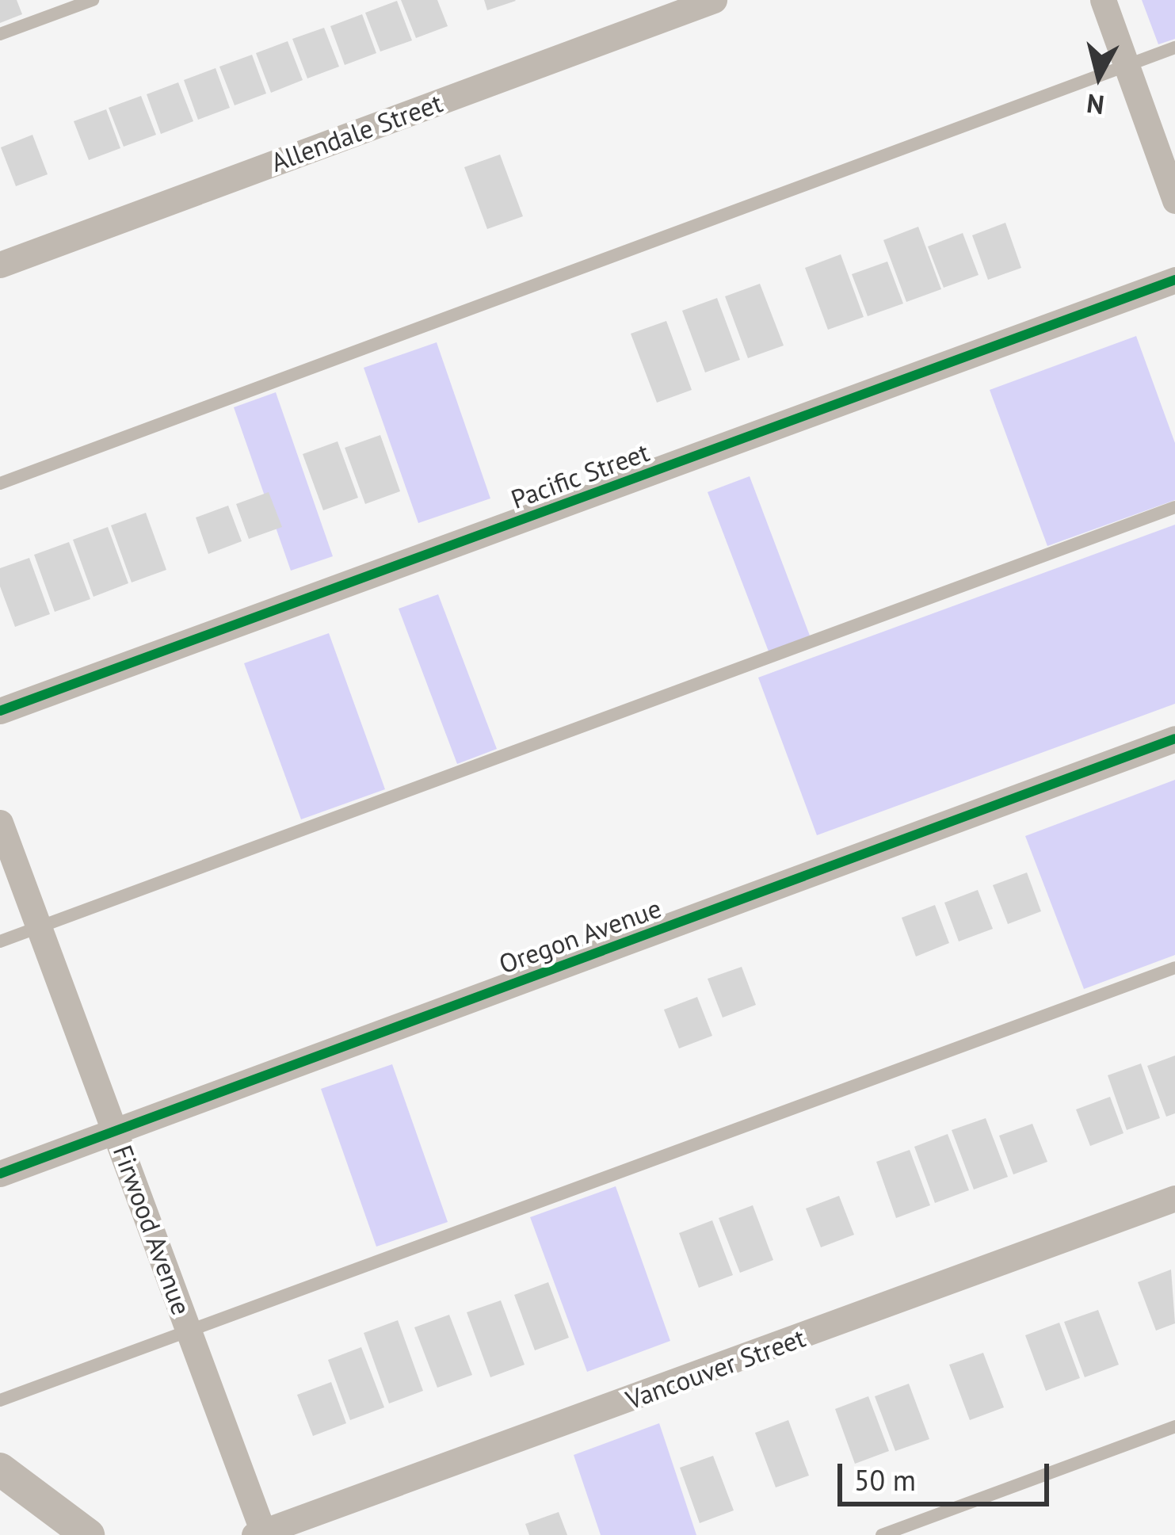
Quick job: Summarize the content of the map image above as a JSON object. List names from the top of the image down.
{
  "streets": {
    "street": [
      "Allendale Street",
      "Pacific Street",
      "Oregon Avenue",
      "Firwood Avenue",
      "Vancouver Street"
    ]
  },
  "crossings": [
    ["Oregon Avenue", "Firwood Avenue"],
    ["Firwood Avenue", "Vancouver Street"]
  ],
  "scale_bar": "50 m",
  "north": "bottom"
}
